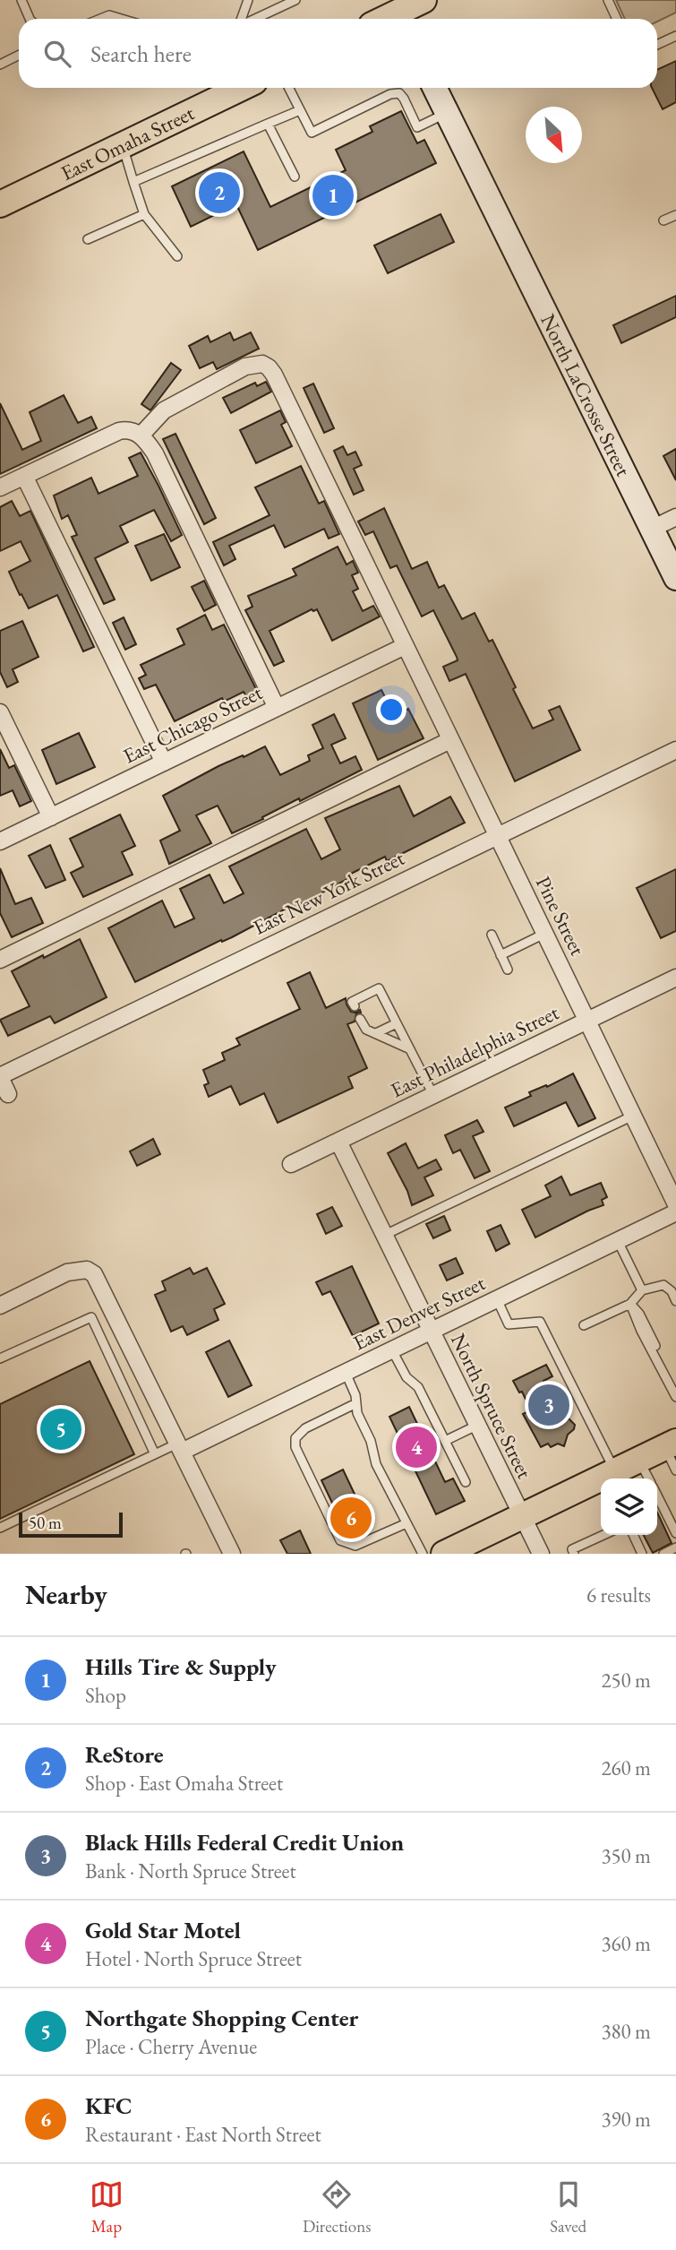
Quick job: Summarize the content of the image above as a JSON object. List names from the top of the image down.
{
  "streets": {
    "main road": ["East Omaha Street", "North LaCrosse Street"],
    "street": [
      "East Chicago Street",
      "East New York Street",
      "Pine Street",
      "East Philadelphia Street",
      "East Denver Street",
      "North Spruce Street"
    ]
  },
  "crossings": [
    ["East Chicago Street", "Pine Street"],
    ["East New York Street", "Pine Street"],
    ["Pine Street", "East Philadelphia Street"],
    ["East Philadelphia Street", "North Spruce Street"],
    ["East Denver Street", "North Spruce Street"]
  ],
  "scale_bar": "50 m",
  "north": "bottom right",
  "page": {
    "search": "Search here",
    "pins": [
      "2",
      "1",
      "3",
      "5",
      "4",
      "6"
    ],
    "scale": "50 m",
    "heading": ["Nearby", "6 results"],
    "list": [
      {
        "mark": "1",
        "name": "Hills Tire & Supply",
        "note": "Shop",
        "value": "250 m"
      },
      {
        "mark": "2",
        "name": "ReStore",
        "note": "Shop · East Omaha Street",
        "value": "260 m"
      },
      {
        "mark": "3",
        "name": "Black Hills Federal Credit Union",
        "note": "Bank · North Spruce Street",
        "value": "350 m"
      },
      {
        "mark": "4",
        "name": "Gold Star Motel",
        "note": "Hotel · North Spruce Street",
        "value": "360 m"
      },
      {
        "mark": "5",
        "name": "Northgate Shopping Center",
        "note": "Place · Cherry Avenue",
        "value": "380 m"
      },
      {
        "mark": "6",
        "name": "KFC",
        "note": "Restaurant · East North Street",
        "value": "390 m"
      }
    ],
    "nav": ["Map", "Directions", "Saved"]
  }
}
